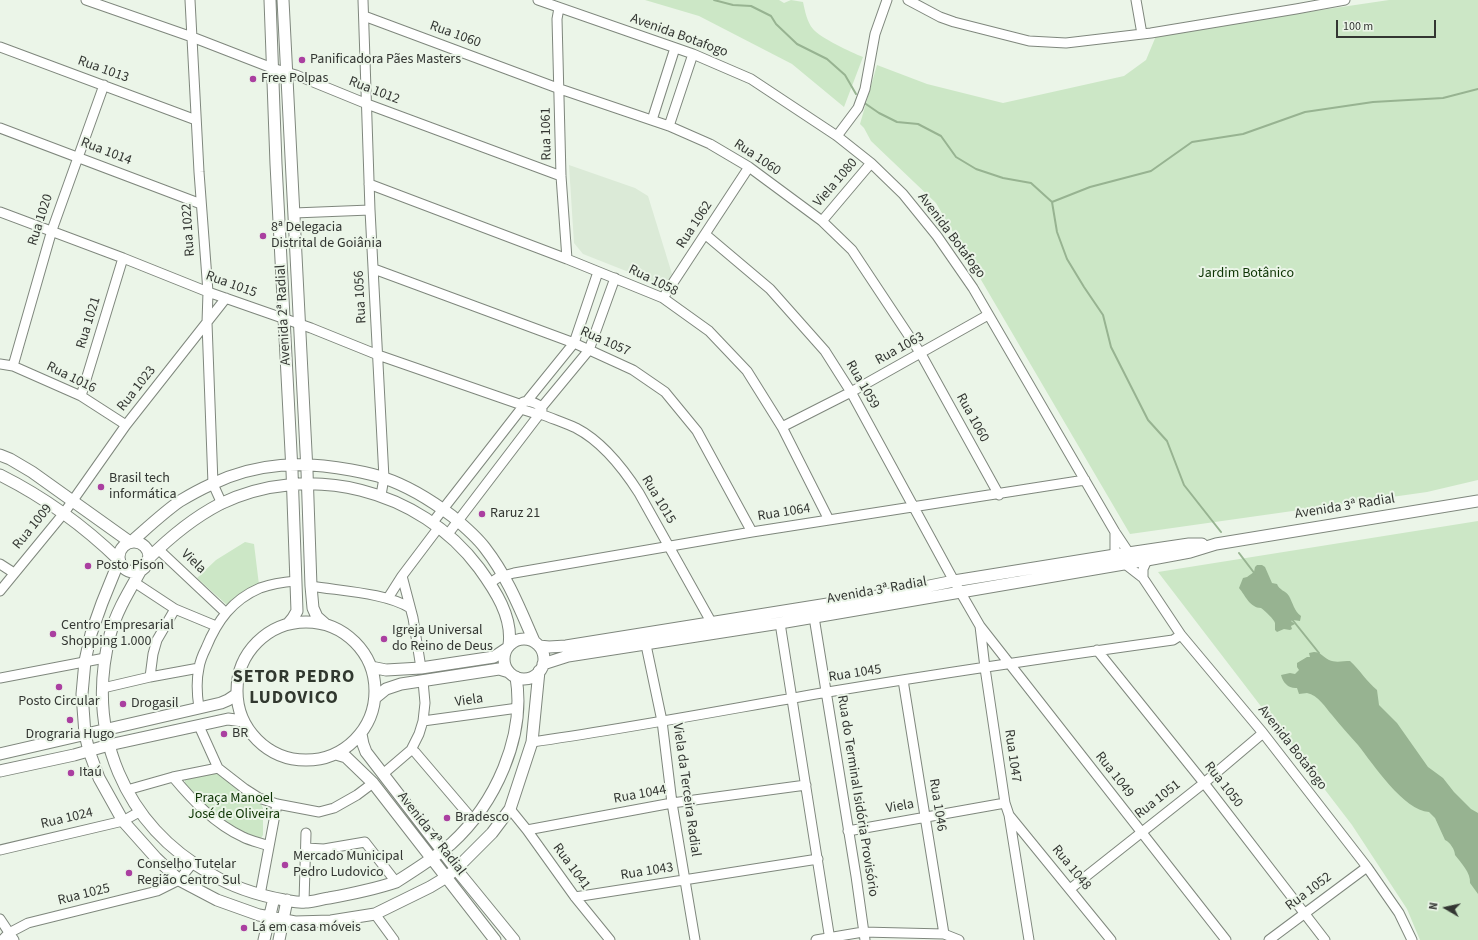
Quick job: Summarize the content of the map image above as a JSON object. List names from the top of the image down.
{
  "streets": {
    "main road": ["Avenida 2ª Radial", "Avenida 3ª Radial", "Avenida 4ª Radial"],
    "street": [
      "Rua 1060",
      "Avenida Botafogo",
      "Rua 1013",
      "Rua 1012",
      "Rua 1061",
      "Rua 1014",
      "Viela 1080",
      "Rua 1020",
      "Rua 1062",
      "Rua 1022",
      "Rua 1058",
      "Rua 1015",
      "Rua 1056",
      "Rua 1021",
      "Rua 1057",
      "Rua 1063",
      "Rua 1016",
      "Rua 1059",
      "Rua 1023",
      "Rua 1064",
      "Rua 1009",
      "Viela",
      "Rua 1045",
      "Rua 1047",
      "Rua 1049",
      "Rua 1050",
      "Viela da Terceira Radial",
      "Rua 1044",
      "Rua do Terminal Isidória Provisório",
      "Rua 1051",
      "Rua 1046",
      "Rua 1024",
      "Rua 1041",
      "Rua 1048",
      "Rua 1043",
      "Rua 1052",
      "Rua 1025"
    ]
  },
  "crossings": [
    ["Rua 1060", "Rua 1061"],
    ["Rua 1060", "Viela 1080"],
    ["Rua 1060", "Rua 1062"],
    ["Rua 1060", "Rua 1056"],
    ["Rua 1060", "Rua 1063"],
    ["Rua 1060", "Rua 1064"],
    ["Avenida Botafogo", "Rua 1061"],
    ["Avenida Botafogo", "Viela 1080"],
    ["Avenida Botafogo", "Rua 1063"],
    ["Avenida Botafogo", "Avenida 3ª Radial"],
    ["Avenida Botafogo", "Rua 1064"],
    ["Avenida Botafogo", "Rua 1045"],
    ["Avenida Botafogo", "Rua 1051"],
    ["Avenida Botafogo", "Rua 1052"],
    ["Rua 1013", "Rua 1020"],
    ["Rua 1013", "Rua 1022"],
    ["Rua 1012", "Rua 1061"],
    ["Rua 1012", "Rua 1022"],
    ["Rua 1012", "Rua 1056"],
    ["Rua 1012", "Avenida 2ª Radial"],
    ["Rua 1061", "Rua 1058"],
    ["Rua 1014", "Rua 1020"],
    ["Rua 1014", "Rua 1022"],
    ["Rua 1020", "Rua 1015"],
    ["Rua 1020", "Rua 1016"],
    ["Rua 1062", "Rua 1058"],
    ["Rua 1062", "Rua 1059"],
    ["Rua 1022", "Rua 1015"],
    ["Rua 1022", "Rua 1023"],
    ["Rua 1058", "Rua 1056"],
    ["Rua 1058", "Rua 1063"],
    ["Rua 1058", "Rua 1064"],
    ["Rua 1015", "Rua 1056"],
    ["Rua 1015", "Avenida 2ª Radial"],
    ["Rua 1015", "Rua 1021"],
    ["Rua 1015", "Rua 1023"],
    ["Rua 1015", "Avenida 3ª Radial"],
    ["Rua 1015", "Rua 1064"],
    ["Rua 1056", "Rua 1057"],
    ["Avenida 2ª Radial", "Avenida 4ª Radial"],
    ["Rua 1021", "Rua 1016"],
    ["Rua 1057", "Rua 1064"],
    ["Rua 1063", "Rua 1059"],
    ["Rua 1016", "Rua 1023"],
    ["Rua 1059", "Avenida 3ª Radial"],
    ["Rua 1059", "Rua 1064"],
    ["Rua 1059", "Rua 1047"],
    ["Rua 1023", "Rua 1009"],
    ["Avenida 3ª Radial", "Rua 1047"],
    ["Avenida 3ª Radial", "Viela da Terceira Radial"],
    ["Avenida 3ª Radial", "Rua do Terminal Isidória Provisório"],
    ["Viela", "Rua 1047"],
    ["Viela", "Rua do Terminal Isidória Provisório"],
    ["Viela", "Rua 1046"],
    ["Rua 1045", "Rua 1047"],
    ["Rua 1045", "Rua 1049"],
    ["Rua 1045", "Rua 1050"],
    ["Rua 1045", "Viela da Terceira Radial"],
    ["Rua 1045", "Rua do Terminal Isidória Provisório"],
    ["Rua 1045", "Rua 1046"],
    ["Rua 1047", "Rua 1049"],
    ["Rua 1047", "Rua 1048"],
    ["Rua 1049", "Rua 1051"],
    ["Rua 1050", "Rua 1051"],
    ["Rua 1050", "Rua 1052"],
    ["Viela da Terceira Radial", "Rua 1044"],
    ["Viela da Terceira Radial", "Rua 1043"],
    ["Rua 1044", "Rua 1041"],
    ["Rua 1051", "Rua 1048"],
    ["Rua 1041", "Rua 1043"]
  ],
  "districts": ["SETOR PEDRO LUDOVICO"],
  "parks": ["Jardim Botânico", "Praça Manoel José de Oliveira"],
  "places": [
    "Panificadora Pães Masters",
    "Free Polpas",
    "8ª Delegacia Distrital de Goiânia",
    "Brasil tech informática",
    "Raruz 21",
    "Posto Pison",
    "Centro Empresarial Shopping 1.000",
    "Igreja Universal do Reino de Deus",
    "Posto Circular",
    "Drogasil",
    "Drograria Hugo",
    "BR",
    "Itaú",
    "Bradesco",
    "Mercado Municipal Pedro Ludovico",
    "Conselho Tutelar Região Centro Sul",
    "Lá em casa móveis"
  ],
  "scale_bar": "100 m",
  "north": "left"
}
